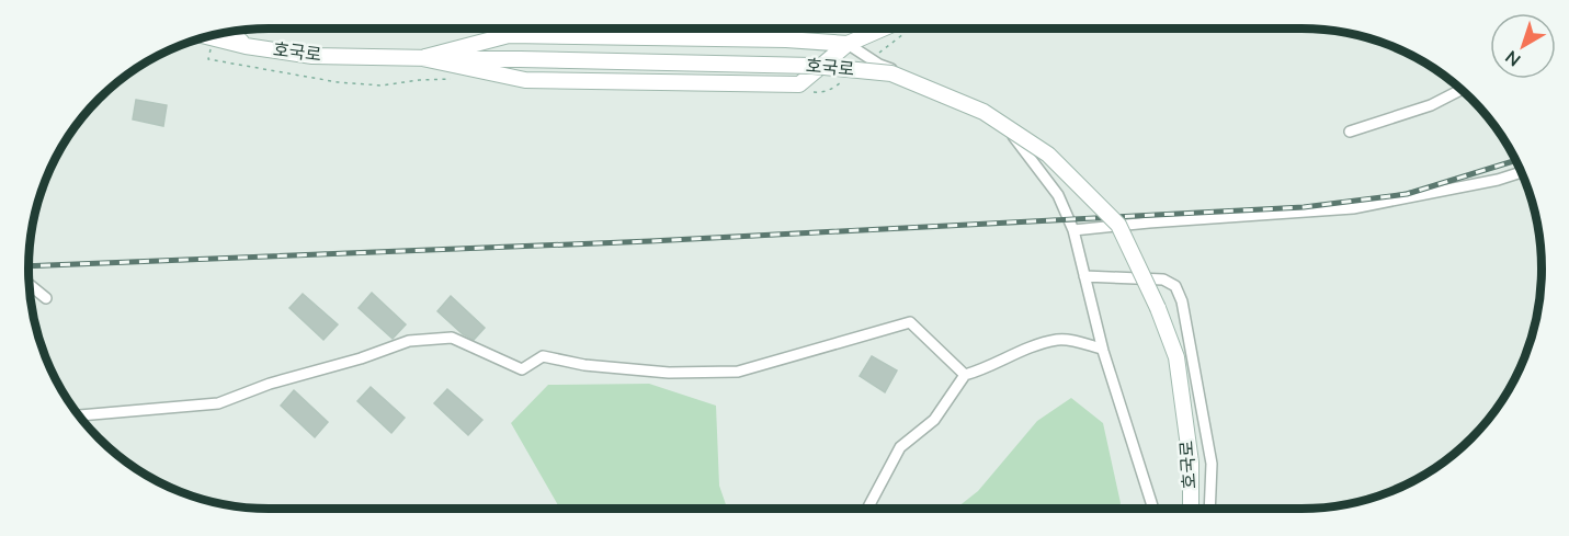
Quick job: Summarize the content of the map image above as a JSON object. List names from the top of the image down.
{
  "streets": {
    "main road": ["호국로"]
  },
  "north": "bottom left"
}
